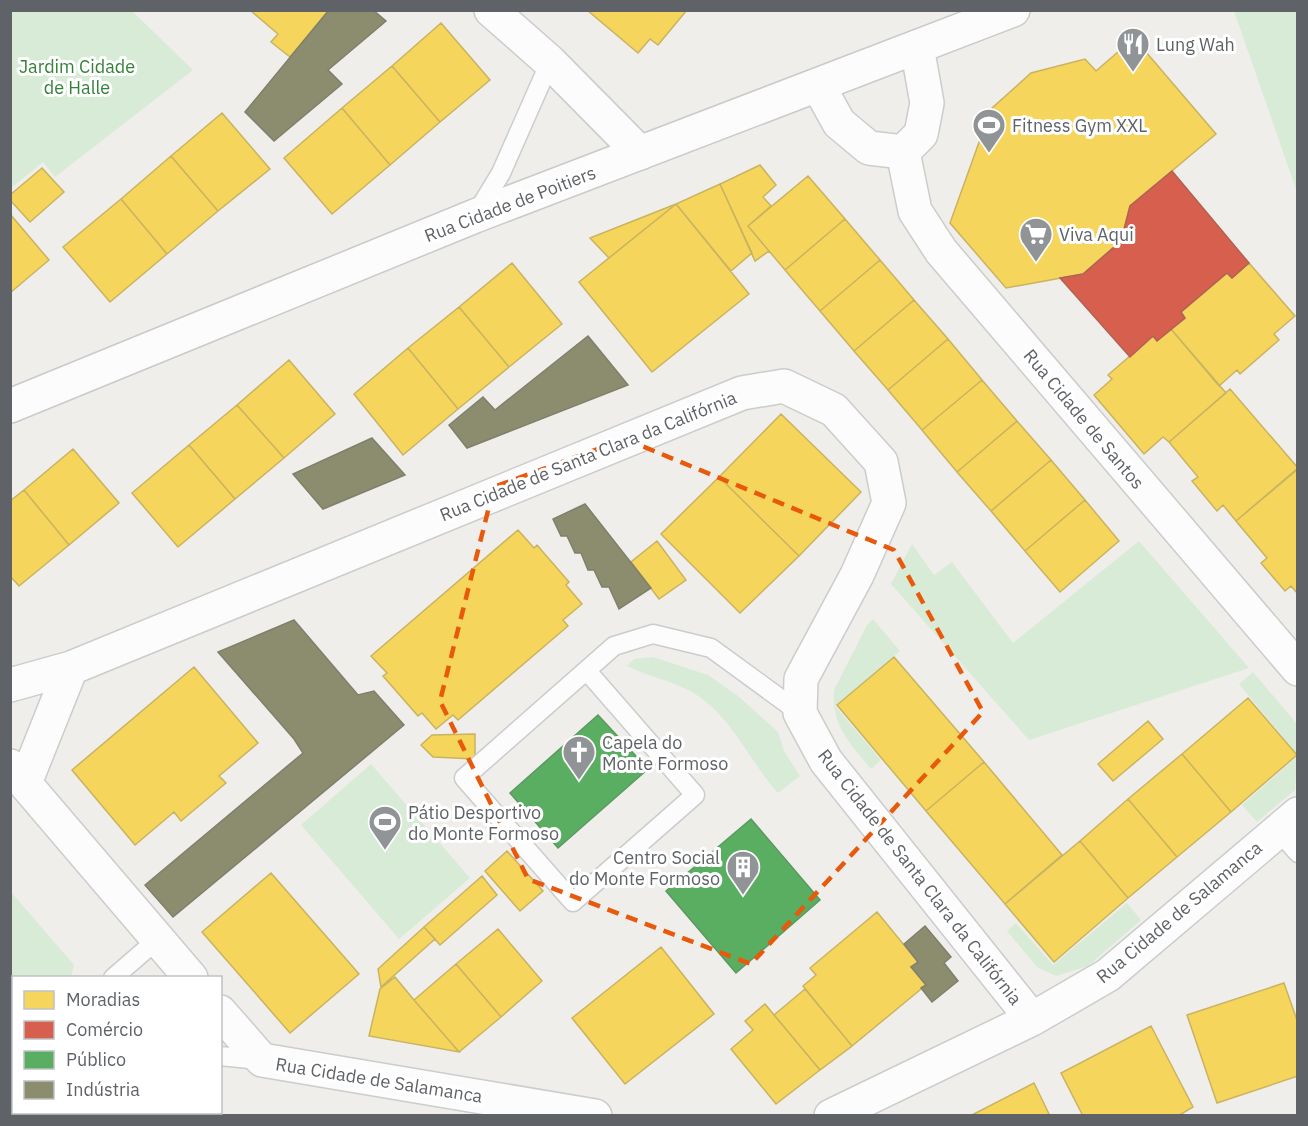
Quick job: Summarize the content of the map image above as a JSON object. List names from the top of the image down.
{
  "streets": {
    "street": [
      "Rua Cidade de Poitiers",
      "Rua Cidade de Santos",
      "Rua Cidade de Santa Clara da Califórnia",
      "Rua Cidade de Salamanca"
    ]
  },
  "crossings": [
    ["Rua Cidade de Santa Clara da Califórnia", "Rua Cidade de Salamanca"]
  ],
  "parks": ["Jardim Cidade de Halle"],
  "places": {
    "restaurant": ["Lung Wah"],
    "sports": ["Fitness Gym XXL", "Pátio Desportivo do Monte Formoso"],
    "supermarket": ["Viva Aqui"],
    "church": ["Capela do Monte Formoso"],
    "building": ["Centro Social do Monte Formoso"]
  },
  "legend": [
    "Moradias",
    "Comércio",
    "Público",
    "Indústria"
  ]
}
